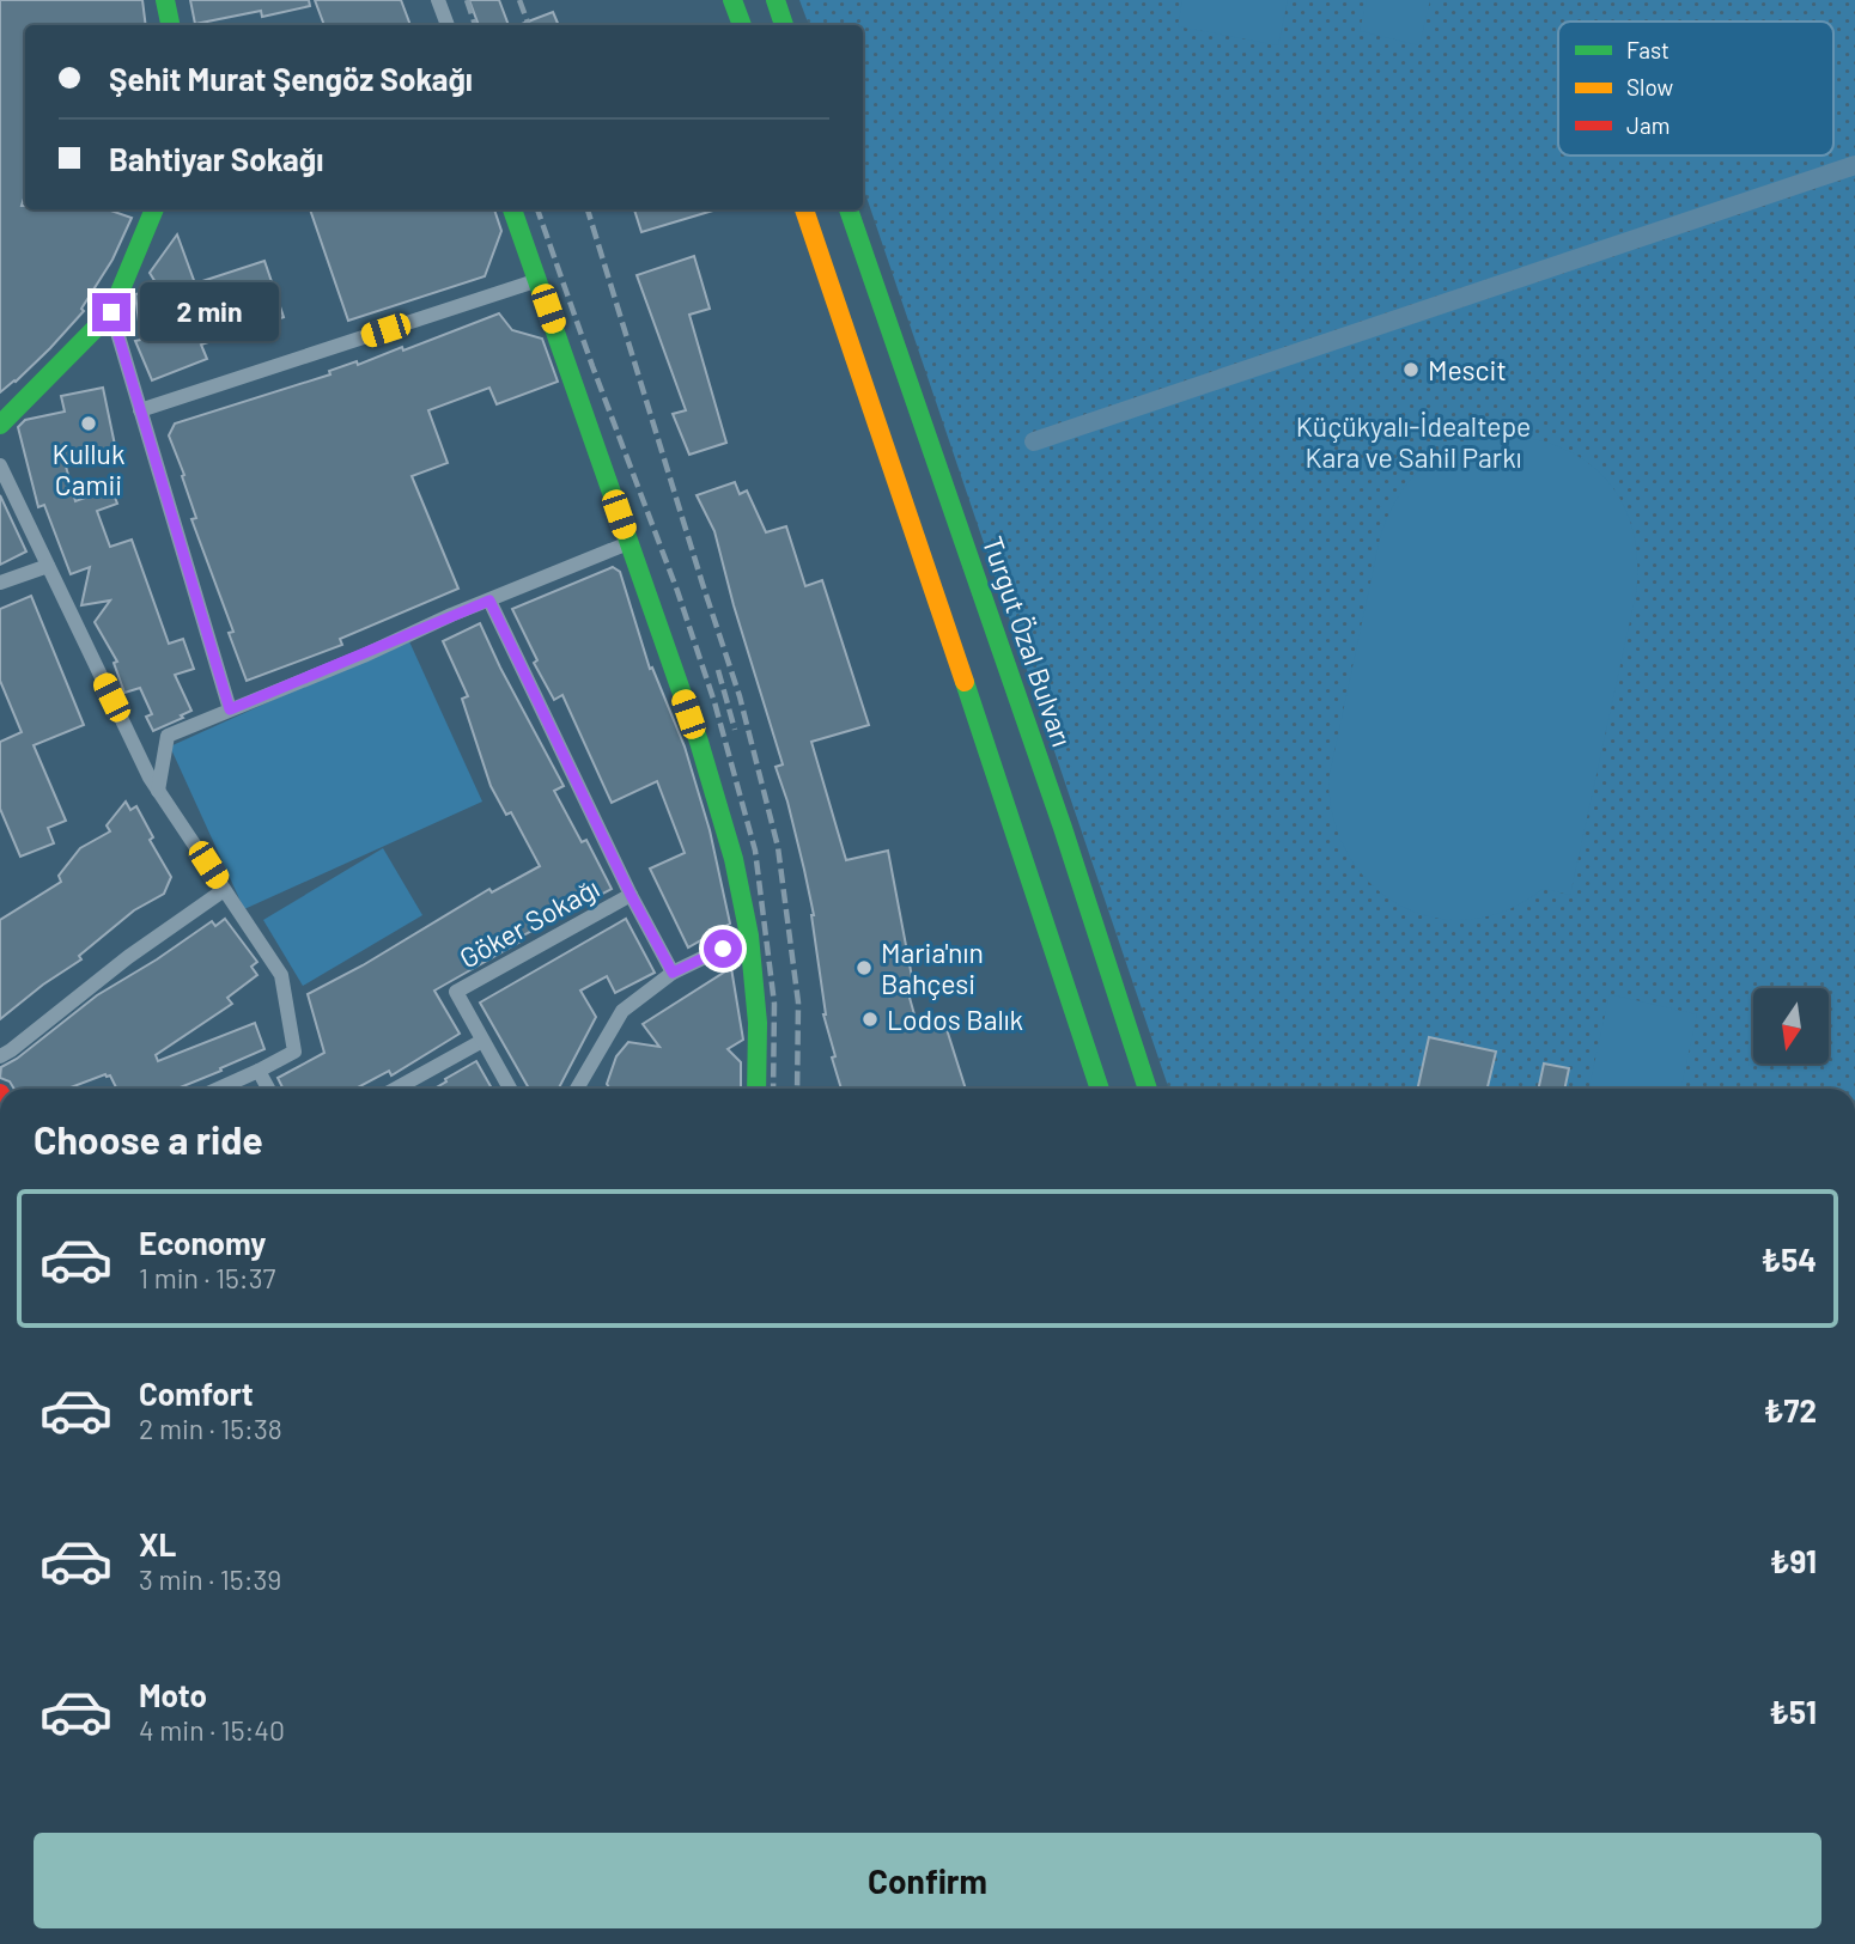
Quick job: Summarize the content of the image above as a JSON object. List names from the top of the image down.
{
  "streets": {
    "main road": ["Turgut Özal Bulvarı"],
    "street": ["Göker Sokağı"]
  },
  "parks": ["Küçükyalı-İdealtepe Kara ve Sahil Parkı"],
  "places": [
    "Mescit",
    "Kulluk Camii",
    "Maria'nın Bahçesi",
    "Lodos Balık"
  ],
  "legend": ["Fast", "Slow", "Jam"],
  "north": "bottom",
  "page": {
    "banner": ["Şehit Murat Şengöz Sokağı", "Bahtiyar Sokağı"],
    "bubble": "2 min",
    "heading": "Choose a ride",
    "list": [
      {
        "name": "Economy",
        "note": "1 min · 15:37",
        "value": "₺54"
      },
      {
        "name": "Comfort",
        "note": "2 min · 15:38",
        "value": "₺72"
      },
      {
        "name": "XL",
        "note": "3 min · 15:39",
        "value": "₺91"
      },
      {
        "name": "Moto",
        "note": "4 min · 15:40",
        "value": "₺51"
      }
    ],
    "buttons": "Confirm"
  }
}
